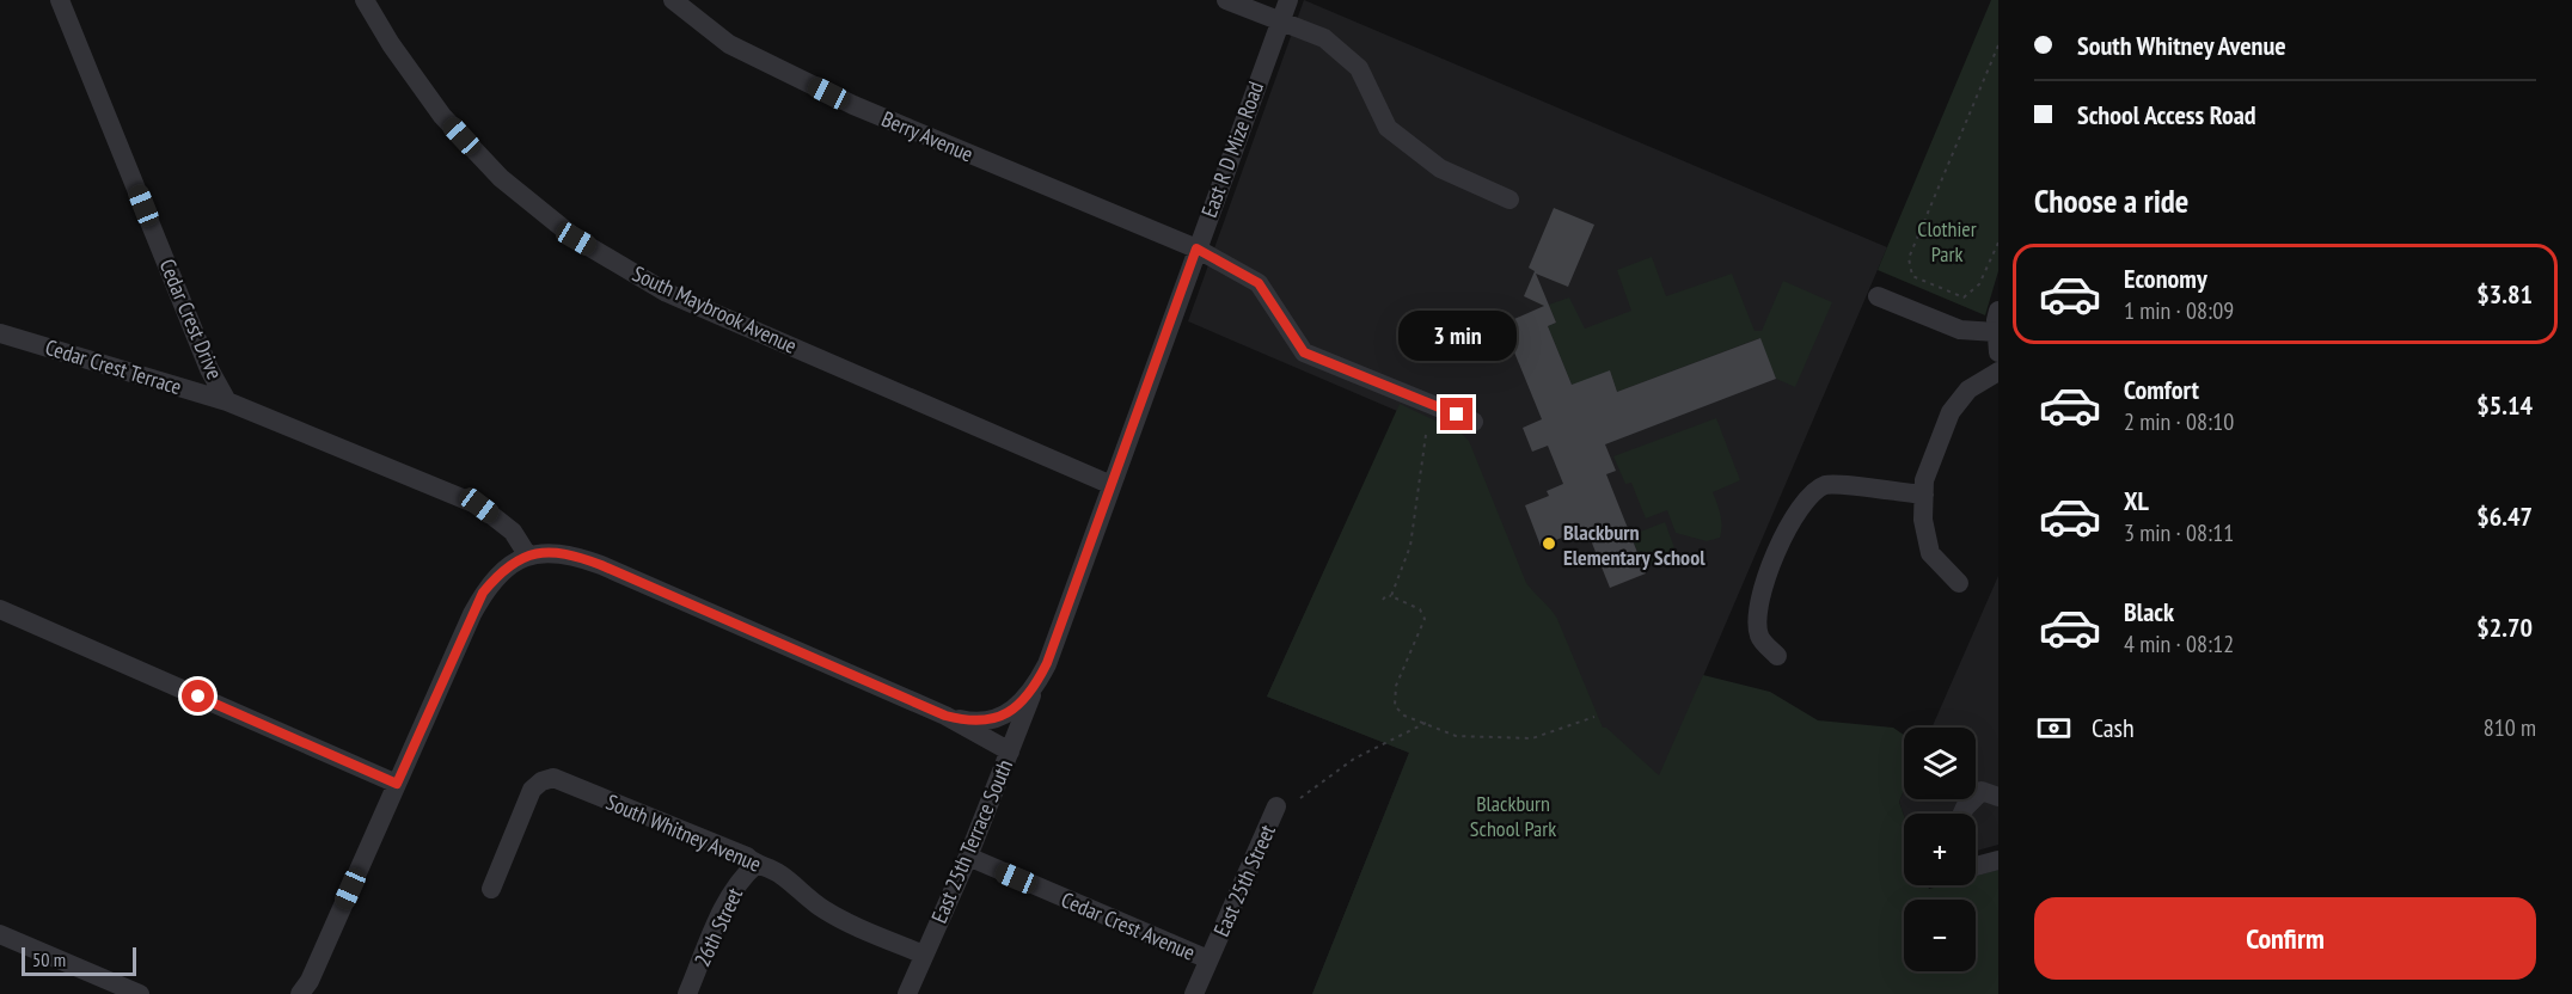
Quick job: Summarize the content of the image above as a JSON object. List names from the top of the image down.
{
  "streets": {
    "street": [
      "Berry Avenue",
      "East R D Mize Road",
      "South Maybrook Avenue",
      "Cedar Crest Drive",
      "Cedar Crest Terrace",
      "South Whitney Avenue",
      "East 25th Terrace South",
      "East 25th Street",
      "Cedar Crest Avenue",
      "26th Street"
    ]
  },
  "crossings": [
    ["Berry Avenue", "East R D Mize Road"],
    ["East R D Mize Road", "South Maybrook Avenue"],
    ["East R D Mize Road", "Cedar Crest Drive"],
    ["East R D Mize Road", "East 25th Terrace South"],
    ["Cedar Crest Drive", "Cedar Crest Terrace"],
    ["South Whitney Avenue", "East 25th Terrace South"],
    ["South Whitney Avenue", "26th Street"],
    ["East 25th Terrace South", "Cedar Crest Avenue"],
    ["East 25th Street", "Cedar Crest Avenue"]
  ],
  "parks": ["Clothier Park", "Blackburn School Park"],
  "places": ["Blackburn Elementary School"],
  "scale_bar": "50 m",
  "page": {
    "banner": ["South Whitney Avenue", "School Access Road"],
    "heading": "Choose a ride",
    "list": [
      {
        "name": "Economy",
        "note": "1 min · 08:09",
        "value": "$3.81"
      },
      {
        "name": "Comfort",
        "note": "2 min · 08:10",
        "value": "$5.14"
      },
      {
        "name": "XL",
        "note": "3 min · 08:11",
        "value": "$6.47"
      },
      {
        "name": "Black",
        "note": "4 min · 08:12",
        "value": "$2.70"
      }
    ],
    "bubble": "3 min",
    "pay": ["Cash", "810 m"],
    "map_buttons": ["+", "−"],
    "buttons": "Confirm",
    "scale": "50 m"
  }
}
